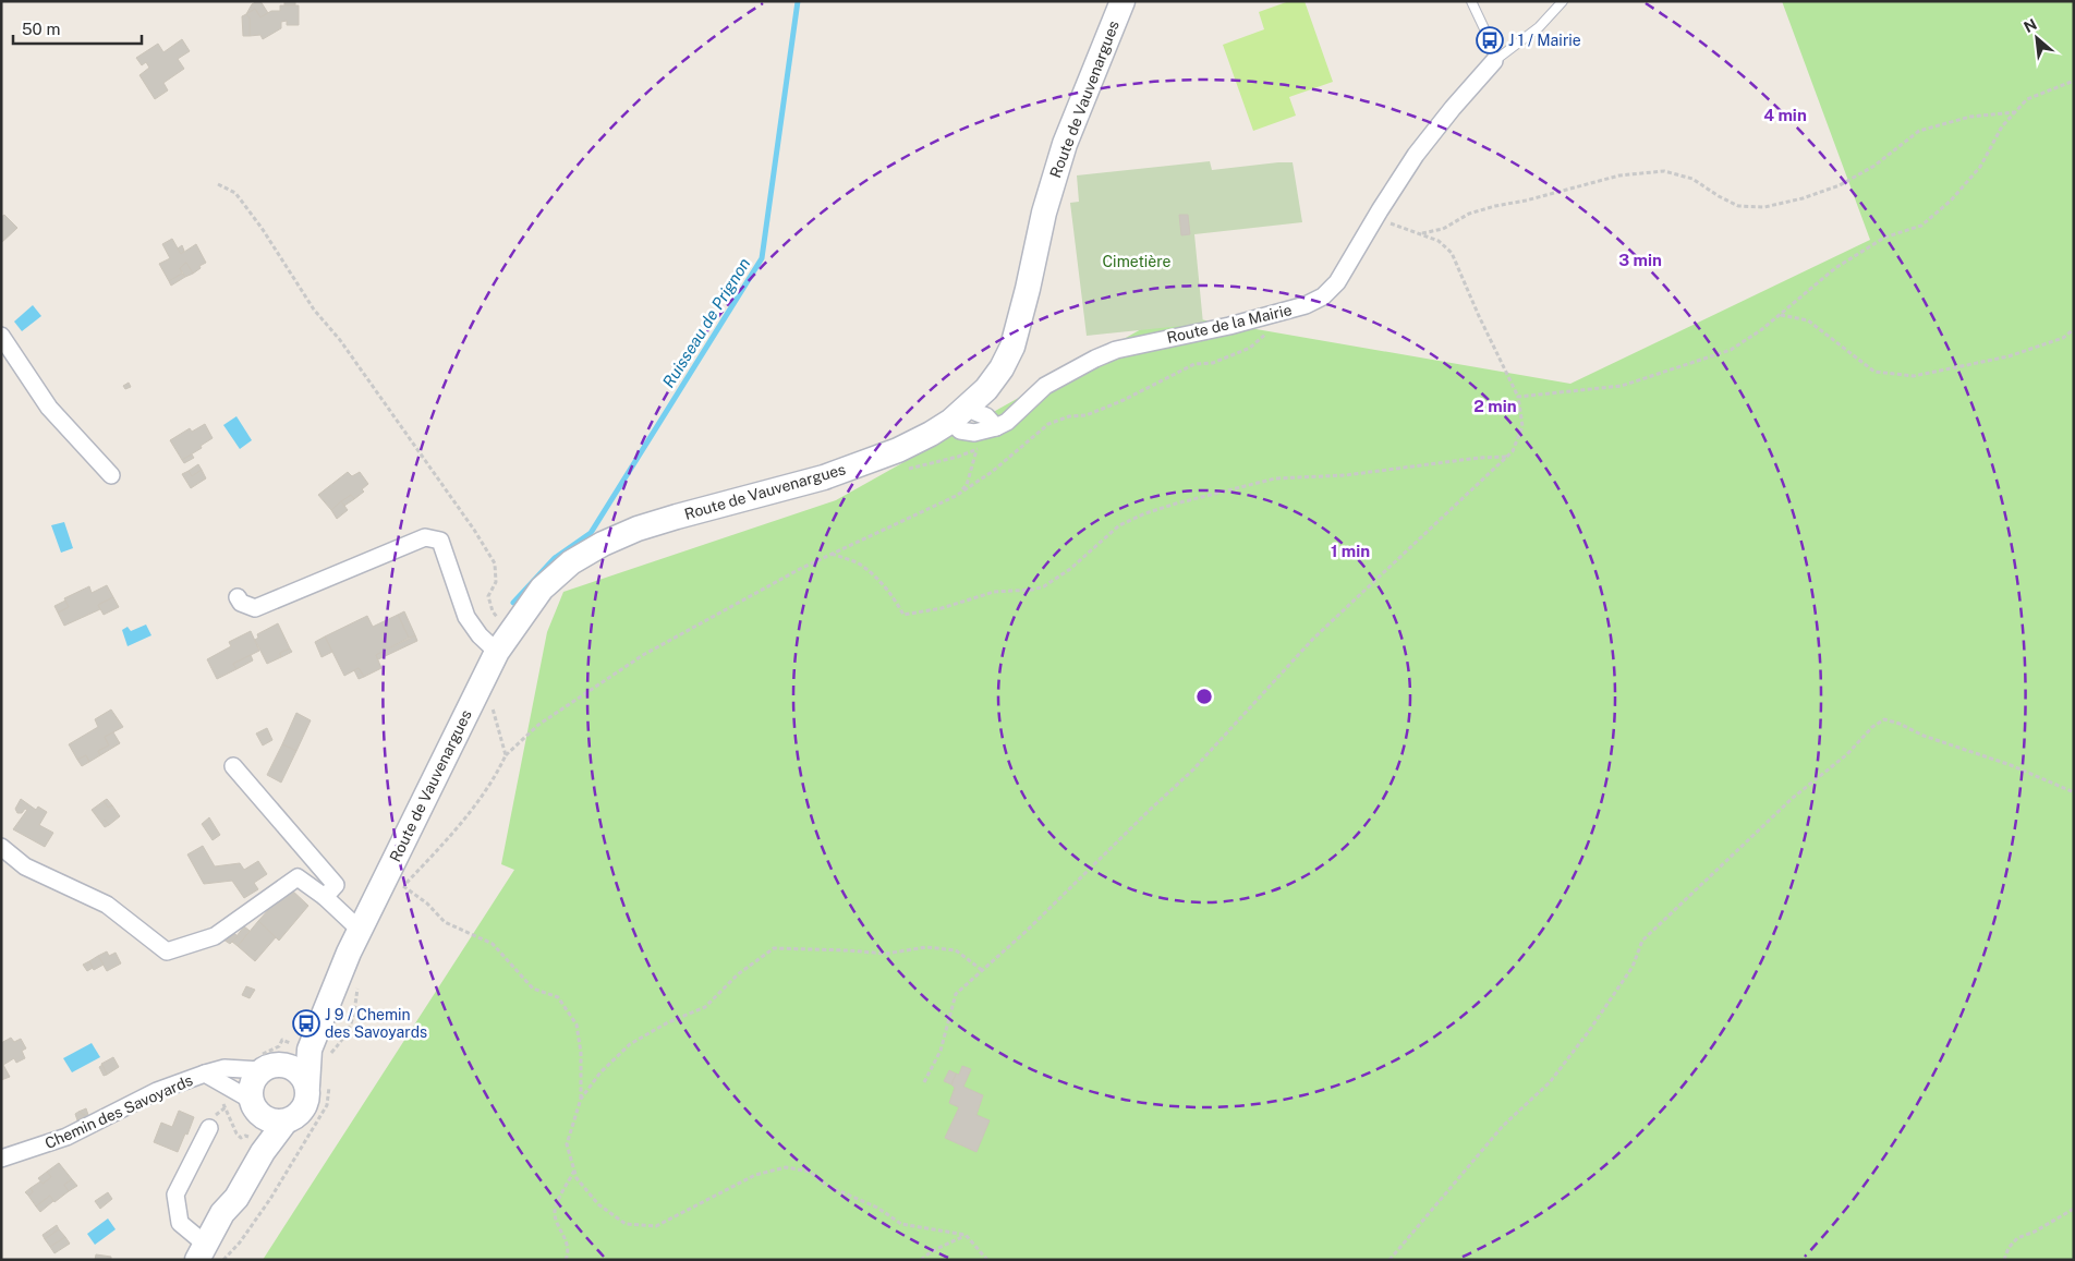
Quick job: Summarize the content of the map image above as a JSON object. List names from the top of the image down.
{
  "streets": {
    "main road": ["Route de Vauvenargues"],
    "street": ["Route de la Mairie", "Chemin des Savoyards"]
  },
  "crossings": [
    ["Route de Vauvenargues", "Route de la Mairie"],
    ["Route de Vauvenargues", "Chemin des Savoyards"]
  ],
  "water": ["Ruisseau de Prignon"],
  "parks": ["Cimetière"],
  "places": {
    "bus stop": ["J 1 / Mairie", "J 9 / Chemin des Savoyards"]
  },
  "scale_bar": "50 m",
  "north": "top left",
  "rings": [
    "4 min",
    "3 min",
    "2 min",
    "1 min"
  ]
}
